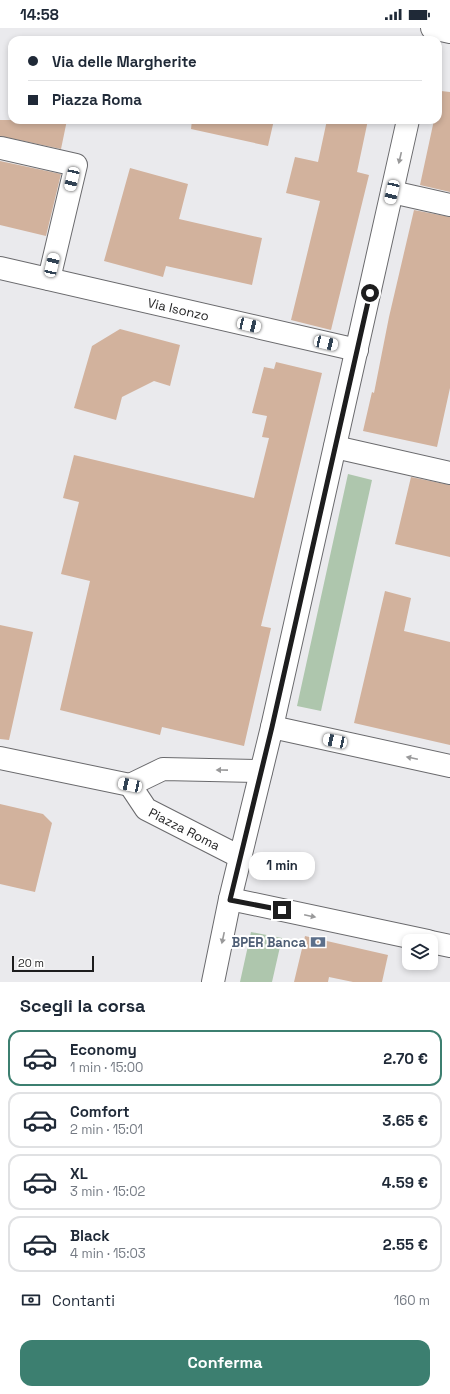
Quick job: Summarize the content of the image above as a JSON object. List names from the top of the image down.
{
  "streets": {
    "street": ["Via Isonzo", "Piazza Roma"]
  },
  "places": {
    "bank": ["BPER Banca"]
  },
  "scale_bar": "20 m",
  "page": {
    "status": "14:58",
    "banner": ["Via delle Margherite", "Piazza Roma"],
    "bubble": "1 min",
    "scale": "20 m",
    "heading": "Scegli la corsa",
    "list": [
      {
        "name": "Economy",
        "note": "1 min · 15:00",
        "value": "2.70 €"
      },
      {
        "name": "Comfort",
        "note": "2 min · 15:01",
        "value": "3.65 €"
      },
      {
        "name": "XL",
        "note": "3 min · 15:02",
        "value": "4.59 €"
      },
      {
        "name": "Black",
        "note": "4 min · 15:03",
        "value": "2.55 €"
      }
    ],
    "pay": ["Contanti", "160 m"],
    "buttons": "Conferma"
  }
}
